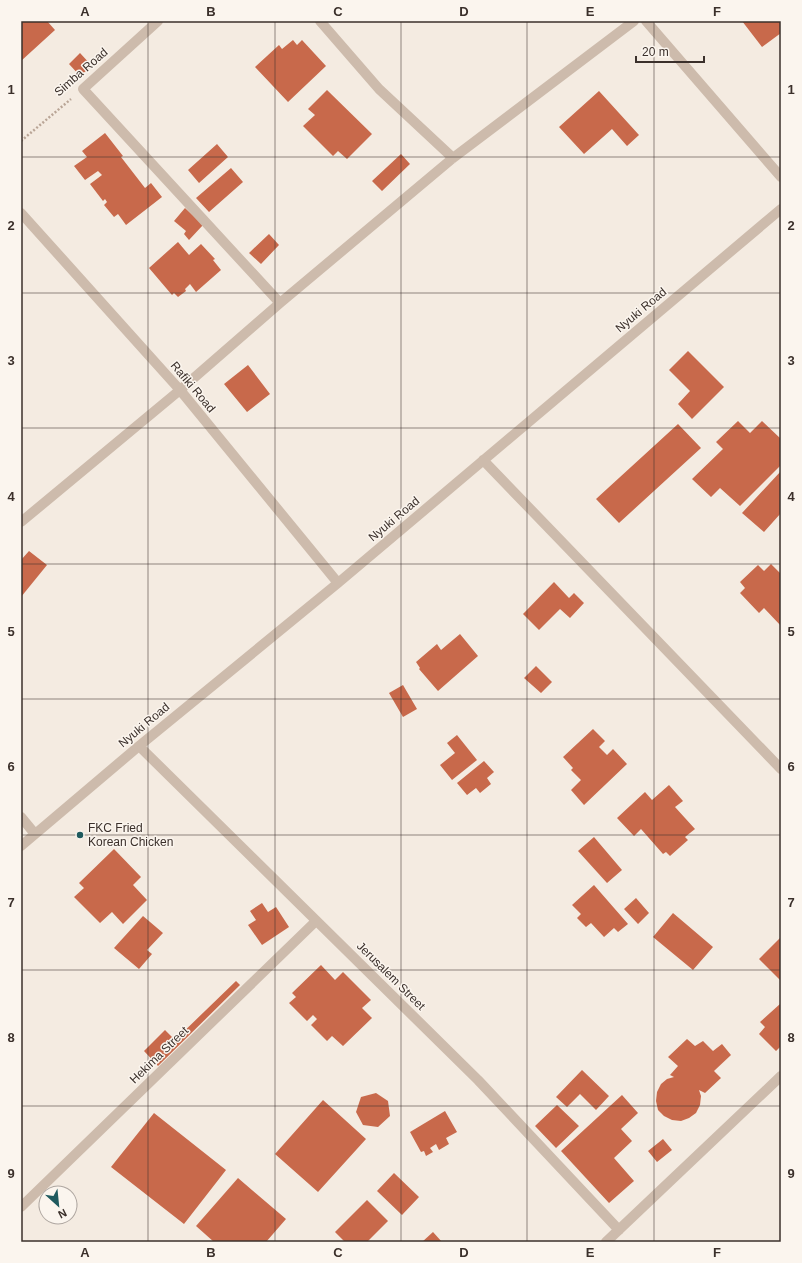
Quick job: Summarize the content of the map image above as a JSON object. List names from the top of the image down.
{
  "streets": {
    "street": [
      "Simba Road",
      "Nyuki Road",
      "Rafiki Road",
      "Jerusalem Street",
      "Hekima Street"
    ]
  },
  "crossings": [
    ["Nyuki Road", "Rafiki Road"],
    ["Nyuki Road", "Jerusalem Street"],
    ["Jerusalem Street", "Hekima Street"]
  ],
  "places": ["FKC Fried Korean Chicken"],
  "scale_bar": "20 m",
  "north": "bottom right",
  "grid": {
    "columns": [
      "A",
      "B",
      "C",
      "D",
      "E",
      "F"
    ],
    "rows": [
      "1",
      "2",
      "3",
      "4",
      "5",
      "6",
      "7",
      "8",
      "9"
    ]
  }
}
